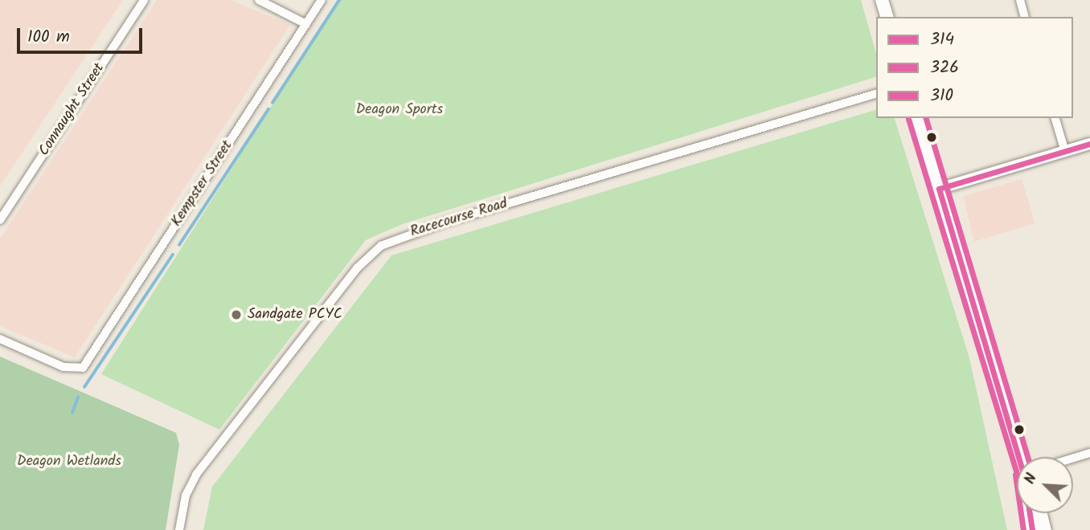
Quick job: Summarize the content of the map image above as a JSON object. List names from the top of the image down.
{
  "streets": {
    "street": ["Connaught Street", "Kempster Street", "Racecourse Road"]
  },
  "parks": ["Deagon Sports", "Deagon Wetlands"],
  "places": ["Sandgate PCYC"],
  "lines": ["transit line 310", "transit line 326", "transit line 314"],
  "legend": ["314", "326", "310"],
  "scale_bar": "100 m",
  "north": "top left"
}
